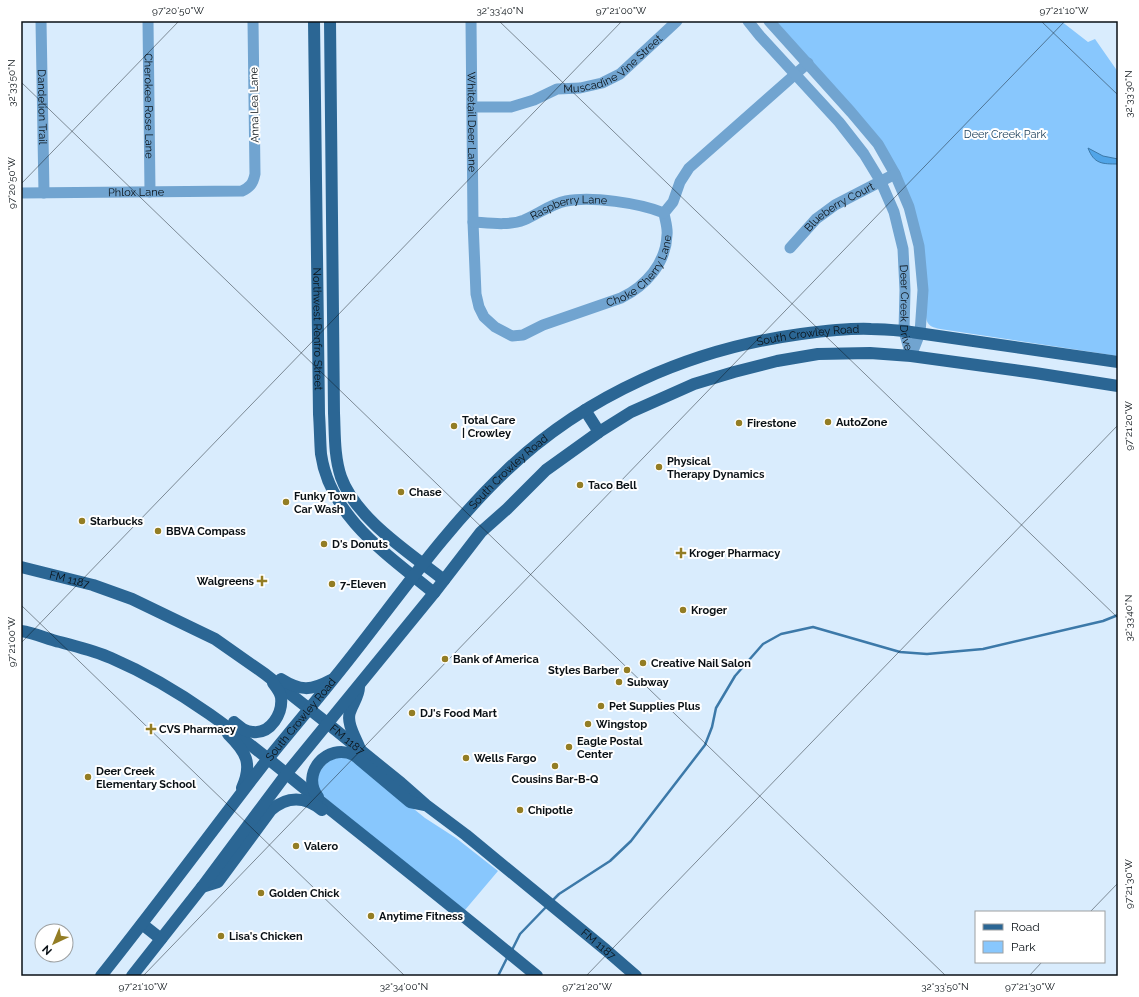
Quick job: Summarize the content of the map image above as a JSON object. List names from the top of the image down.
{
  "streets": {
    "main road": ["Northwest Renfro Street", "South Crowley Road", "FM 1187"],
    "street": [
      "Muscadine Vine Street",
      "Anna Lea Lane",
      "Cherokee Rose Lane",
      "Dandelion Trail",
      "Whitetail Deer Lane",
      "Phlox Lane",
      "Blueberry Court",
      "Raspberry Lane",
      "Choke Cherry Lane",
      "Deer Creek Drive"
    ]
  },
  "crossings": [
    ["Muscadine Vine Street", "Whitetail Deer Lane"],
    ["Anna Lea Lane", "Phlox Lane"],
    ["Cherokee Rose Lane", "Phlox Lane"],
    ["Dandelion Trail", "Phlox Lane"],
    ["Whitetail Deer Lane", "Raspberry Lane"],
    ["Whitetail Deer Lane", "Choke Cherry Lane"],
    ["Blueberry Court", "Deer Creek Drive"],
    ["Raspberry Lane", "Choke Cherry Lane"],
    ["Choke Cherry Lane", "Deer Creek Drive"],
    ["Deer Creek Drive", "South Crowley Road"],
    ["Northwest Renfro Street", "South Crowley Road"],
    ["South Crowley Road", "FM 1187"]
  ],
  "parks": ["Deer Creek Park"],
  "places": {
    "other": [
      "AutoZone",
      "Firestone",
      "Total Care | Crowley",
      "Physical Therapy Dynamics",
      "Taco Bell",
      "Chase",
      "Funky Town Car Wash",
      "Starbucks",
      "BBVA Compass",
      "D's Donuts",
      "7-Eleven",
      "Kroger",
      "Bank of America",
      "Creative Nail Salon",
      "Styles Barber",
      "Subway",
      "Pet Supplies Plus",
      "DJ's Food Mart",
      "Wingstop",
      "Eagle Postal Center",
      "Wells Fargo",
      "Cousins Bar-B-Q",
      "Deer Creek Elementary School",
      "Chipotle",
      "Valero",
      "Golden Chick",
      "Anytime Fitness",
      "Lisa's Chicken"
    ],
    "health": ["Kroger Pharmacy", "Walgreens", "CVS Pharmacy"]
  },
  "legend": ["Road", "Park"],
  "north": "bottom left",
  "coordinates": [
    "97°20'50\"W",
    "32°33'40\"N",
    "97°21'00\"W",
    "97°21'10\"W",
    "32°33'50\"N",
    "32°33'30\"N",
    "97°21'20\"W",
    "97°21'30\"W",
    "32°34'00\"N"
  ]
}
